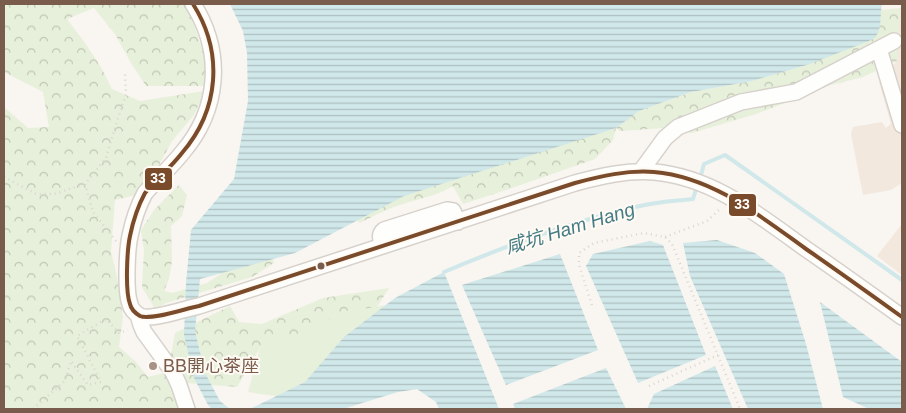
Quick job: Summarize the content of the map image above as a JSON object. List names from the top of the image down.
{
  "water": ["咸坑 Ham Hang"],
  "places": ["BB開心茶座"],
  "lines": ["transit line 33"]
}
